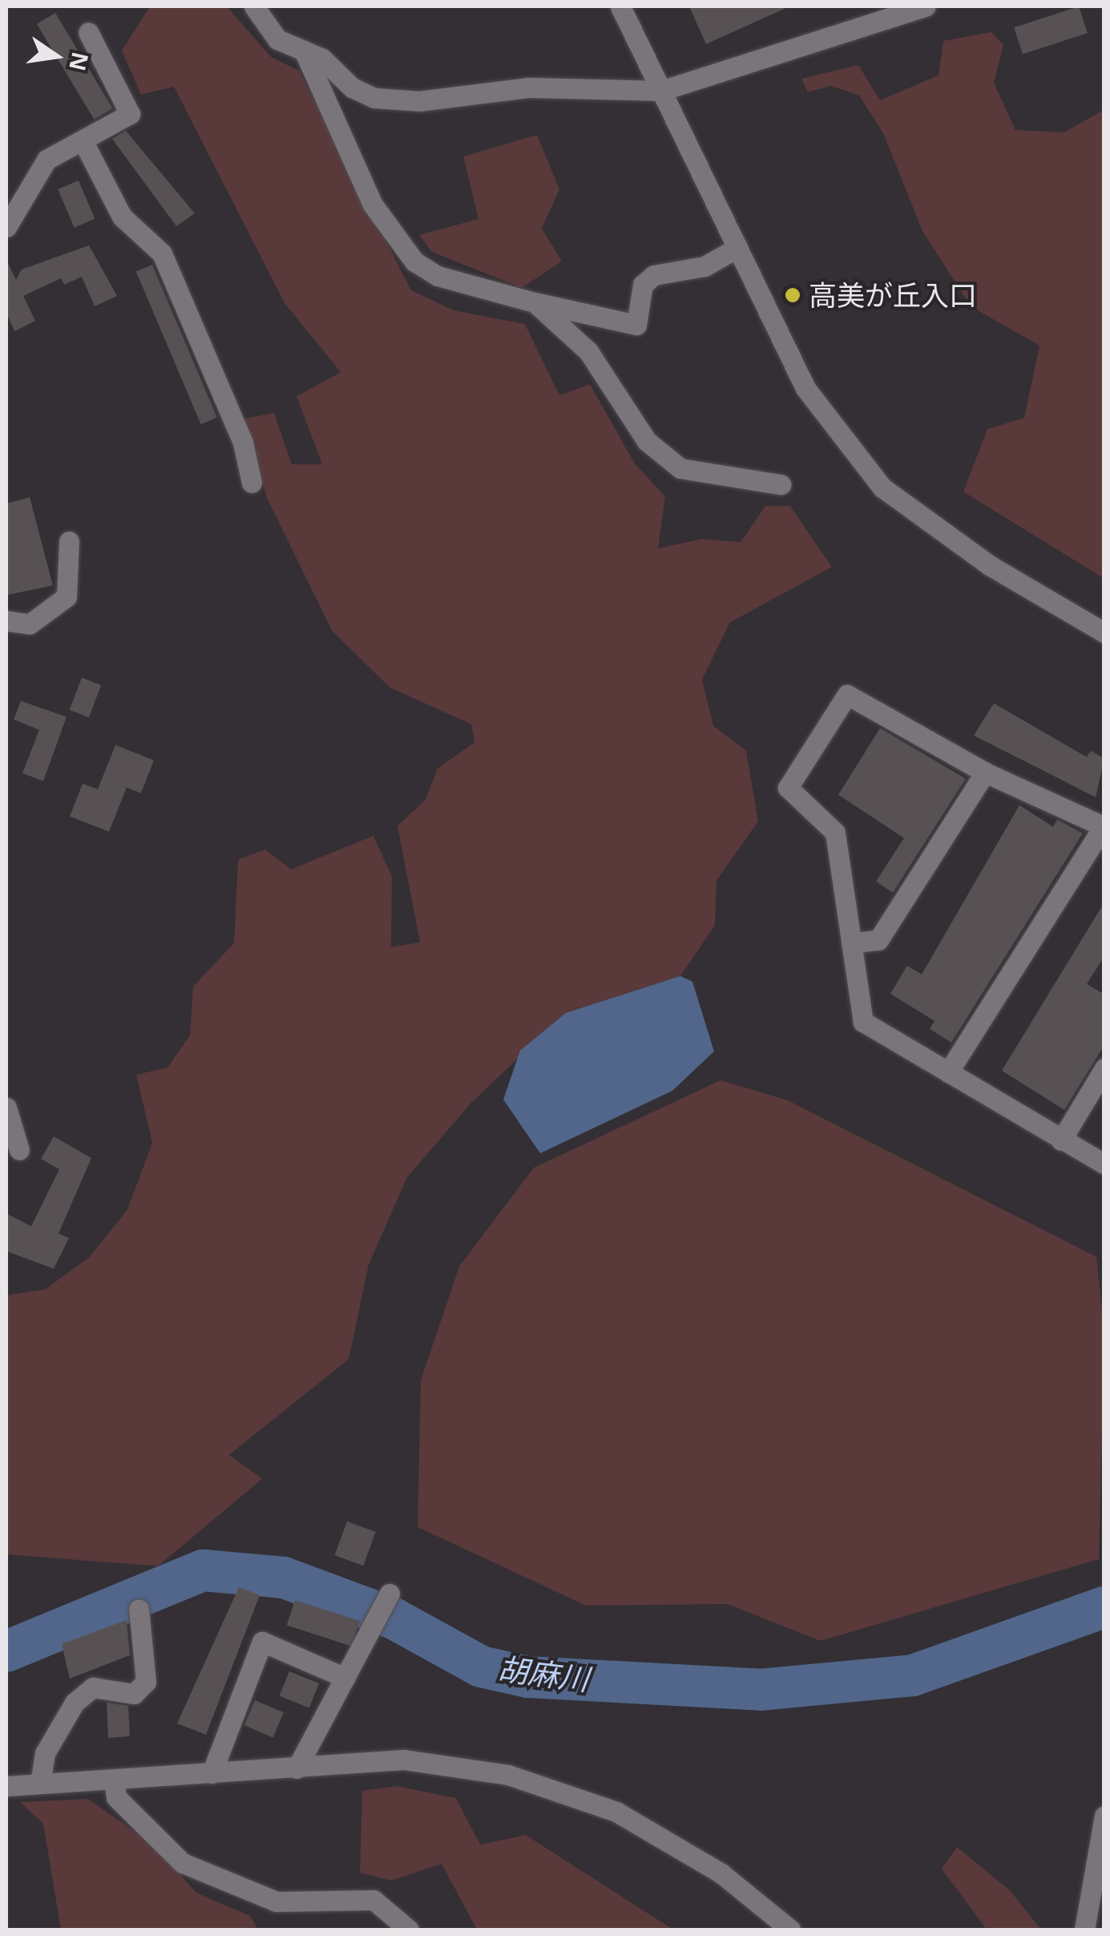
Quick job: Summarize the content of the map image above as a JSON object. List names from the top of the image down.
{
  "water": ["胡麻川"],
  "places": ["高美が丘入口"],
  "north": "right"
}
